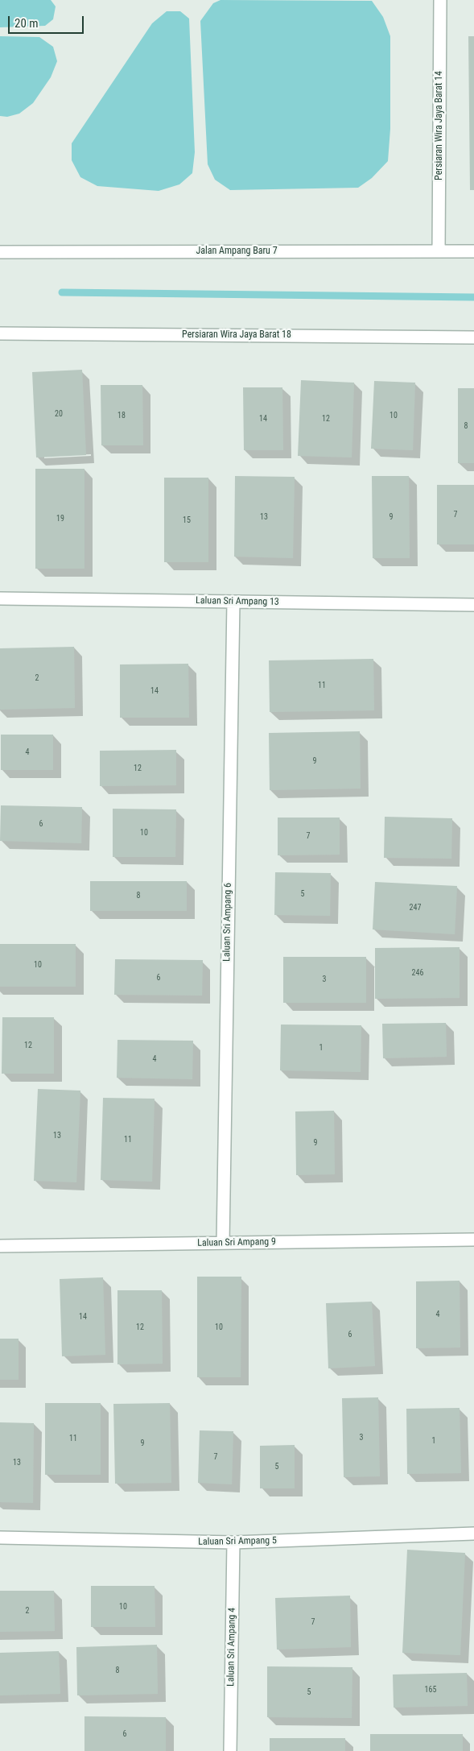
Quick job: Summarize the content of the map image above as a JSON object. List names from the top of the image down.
{
  "streets": {
    "street": [
      "Persiaran Wira Jaya Barat 14",
      "Jalan Ampang Baru 7",
      "Persiaran Wira Jaya Barat 18",
      "Laluan Sri Ampang 13",
      "Laluan Sri Ampang 6",
      "Laluan Sri Ampang 9",
      "Laluan Sri Ampang 5",
      "Laluan Sri Ampang 4"
    ]
  },
  "crossings": [
    ["Persiaran Wira Jaya Barat 14", "Jalan Ampang Baru 7"],
    ["Laluan Sri Ampang 13", "Laluan Sri Ampang 6"],
    ["Laluan Sri Ampang 6", "Laluan Sri Ampang 9"],
    ["Laluan Sri Ampang 5", "Laluan Sri Ampang 4"]
  ],
  "house_numbers": [
    "20",
    "18",
    "10",
    "14",
    "12",
    "8",
    "7",
    "13",
    "9",
    "19",
    "15",
    "2",
    "11",
    "14",
    "4",
    "9",
    "12",
    "6",
    "10",
    "7",
    "5",
    "8",
    "247",
    "10",
    "246",
    "6",
    "3",
    "12",
    "1",
    "4",
    "13",
    "11",
    "9",
    "4",
    "14",
    "12",
    "10",
    "6",
    "3",
    "11",
    "1",
    "9",
    "7",
    "13",
    "5",
    "10",
    "2",
    "7",
    "8",
    "165",
    "5",
    "6"
  ],
  "scale_bar": "20 m"
}
